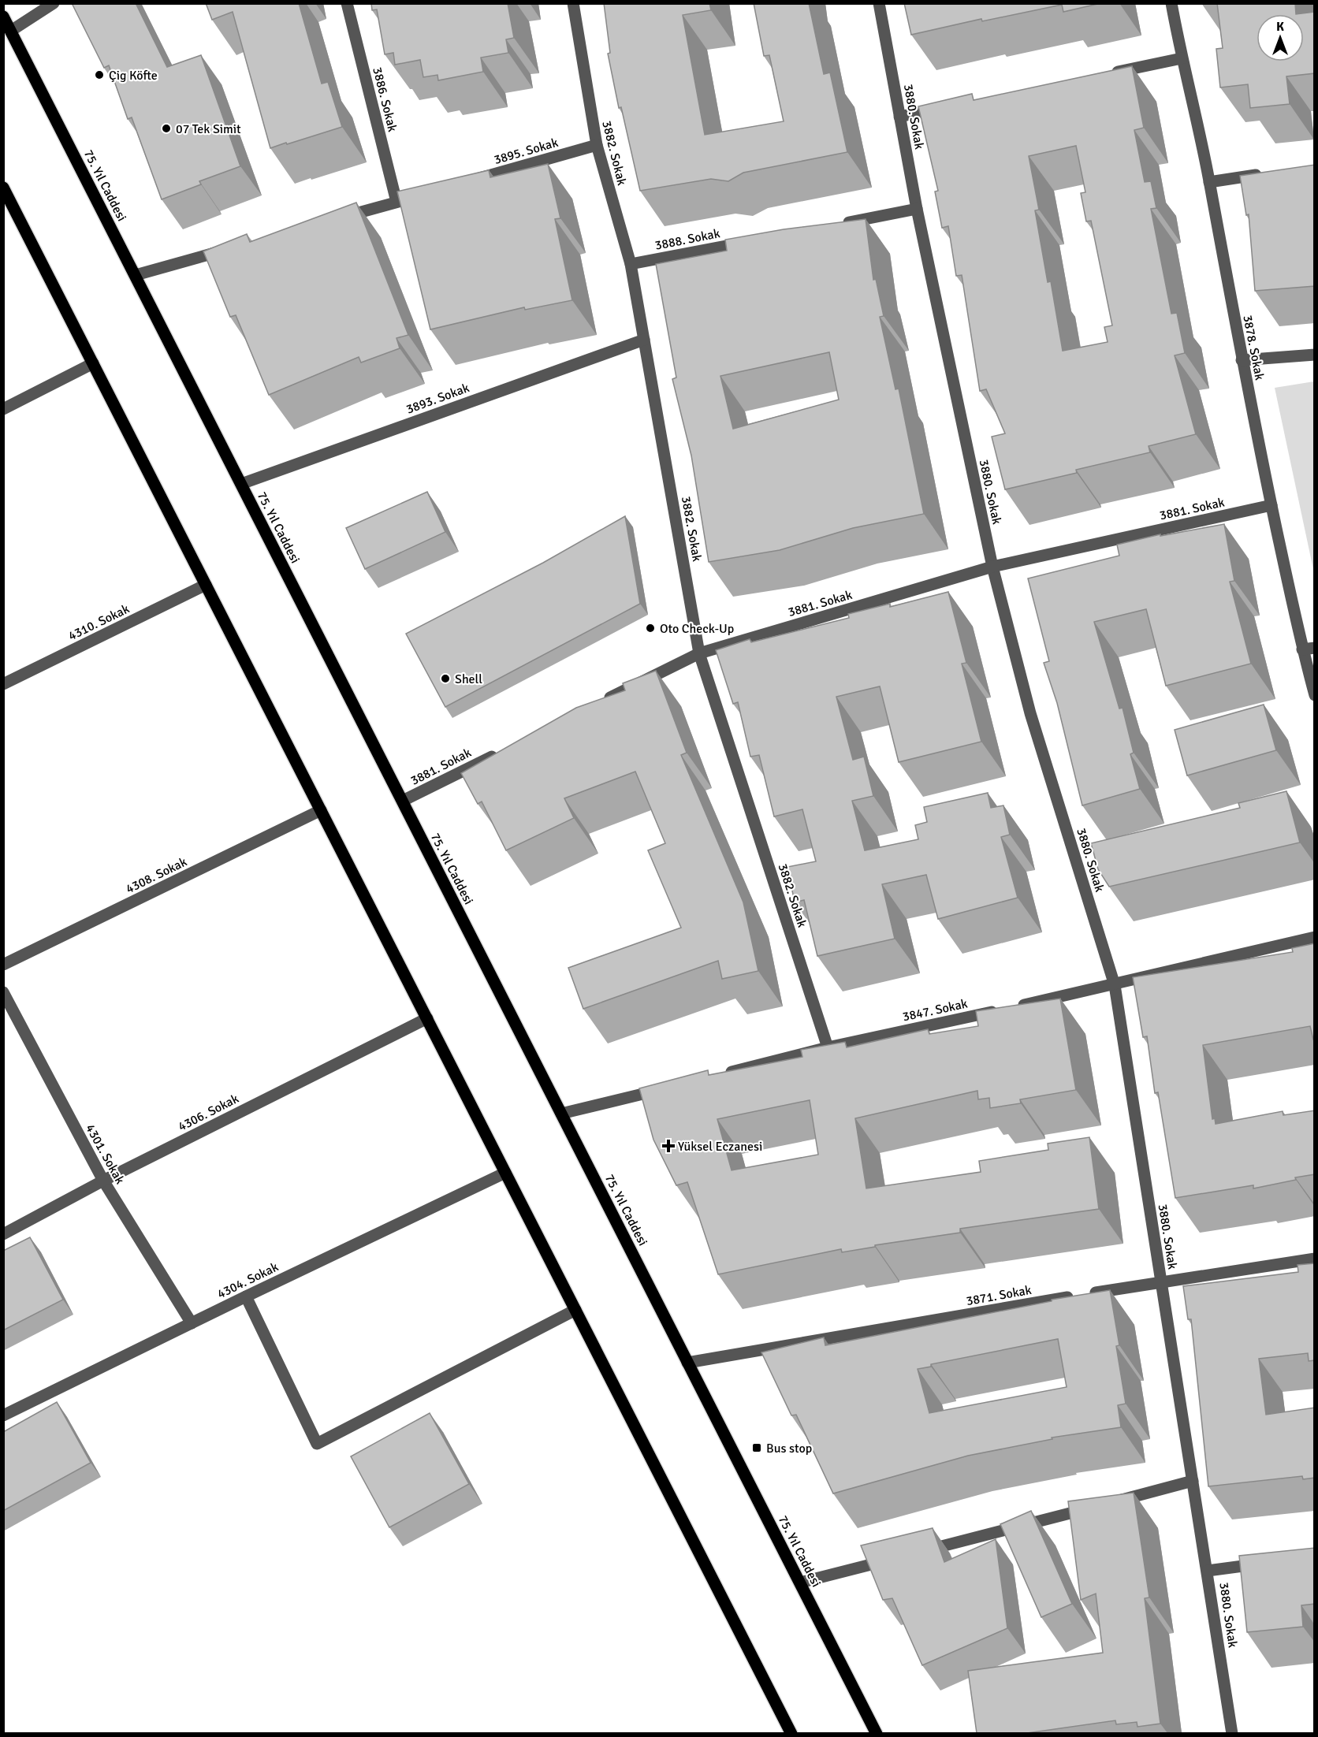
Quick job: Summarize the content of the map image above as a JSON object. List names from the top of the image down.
{
  "streets": {
    "main road": ["75. Yıl Caddesi"],
    "street": [
      "3886. Sokak",
      "3880. Sokak",
      "3895. Sokak",
      "3882. Sokak",
      "3888. Sokak",
      "3878. Sokak",
      "3893. Sokak",
      "3881. Sokak",
      "4310. Sokak",
      "4308. Sokak",
      "3847. Sokak",
      "4306. Sokak",
      "4301. Sokak",
      "4304. Sokak",
      "3871. Sokak"
    ]
  },
  "crossings": [
    ["3880. Sokak", "3881. Sokak"],
    ["3880. Sokak", "3847. Sokak"],
    ["3880. Sokak", "3871. Sokak"],
    ["3895. Sokak", "3882. Sokak"],
    ["3882. Sokak", "3888. Sokak"],
    ["3882. Sokak", "3893. Sokak"],
    ["3882. Sokak", "3881. Sokak"],
    ["3882. Sokak", "3847. Sokak"],
    ["75. Yıl Caddesi", "3893. Sokak"],
    ["75. Yıl Caddesi", "3881. Sokak"],
    ["75. Yıl Caddesi", "3871. Sokak"],
    ["3878. Sokak", "3881. Sokak"],
    ["4306. Sokak", "4301. Sokak"],
    ["4301. Sokak", "4304. Sokak"]
  ],
  "places": {
    "other": [
      "Çig Köfte",
      "07 Tek Simit",
      "Oto Check-Up",
      "Shell"
    ],
    "health": ["Yüksel Eczanesi"],
    "transit": ["Bus stop"]
  },
  "north": "top"
}
